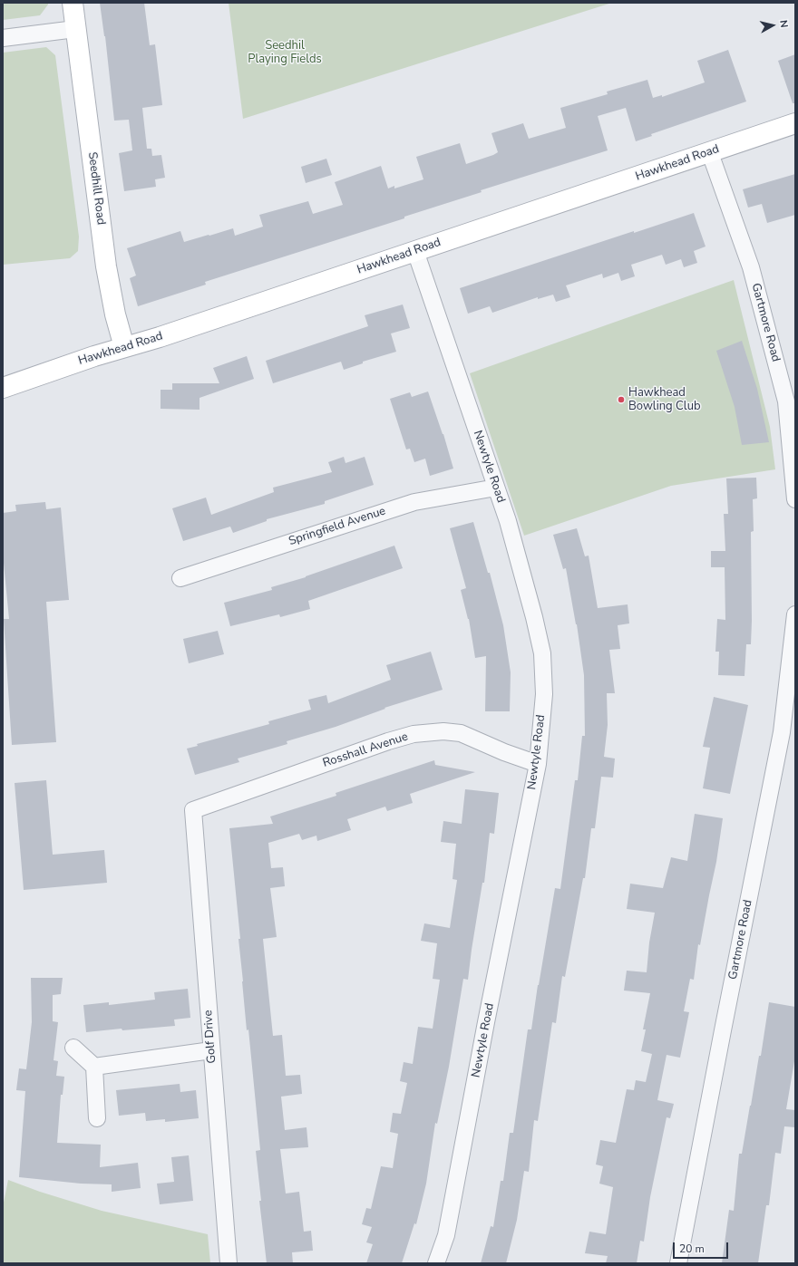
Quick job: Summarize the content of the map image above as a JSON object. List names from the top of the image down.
{
  "streets": {
    "street": [
      "Hawkhead Road",
      "Seedhill Road",
      "Gartmore Road",
      "Newtyle Road",
      "Springfield Avenue",
      "Rosshall Avenue",
      "Golf Drive"
    ]
  },
  "crossings": [
    ["Hawkhead Road", "Seedhill Road"],
    ["Hawkhead Road", "Gartmore Road"],
    ["Hawkhead Road", "Newtyle Road"],
    ["Newtyle Road", "Springfield Avenue"],
    ["Newtyle Road", "Rosshall Avenue"],
    ["Rosshall Avenue", "Golf Drive"]
  ],
  "parks": ["Seedhil Playing Fields"],
  "places": ["Hawkhead Bowling Club"],
  "scale_bar": "20 m",
  "north": "right"
}
